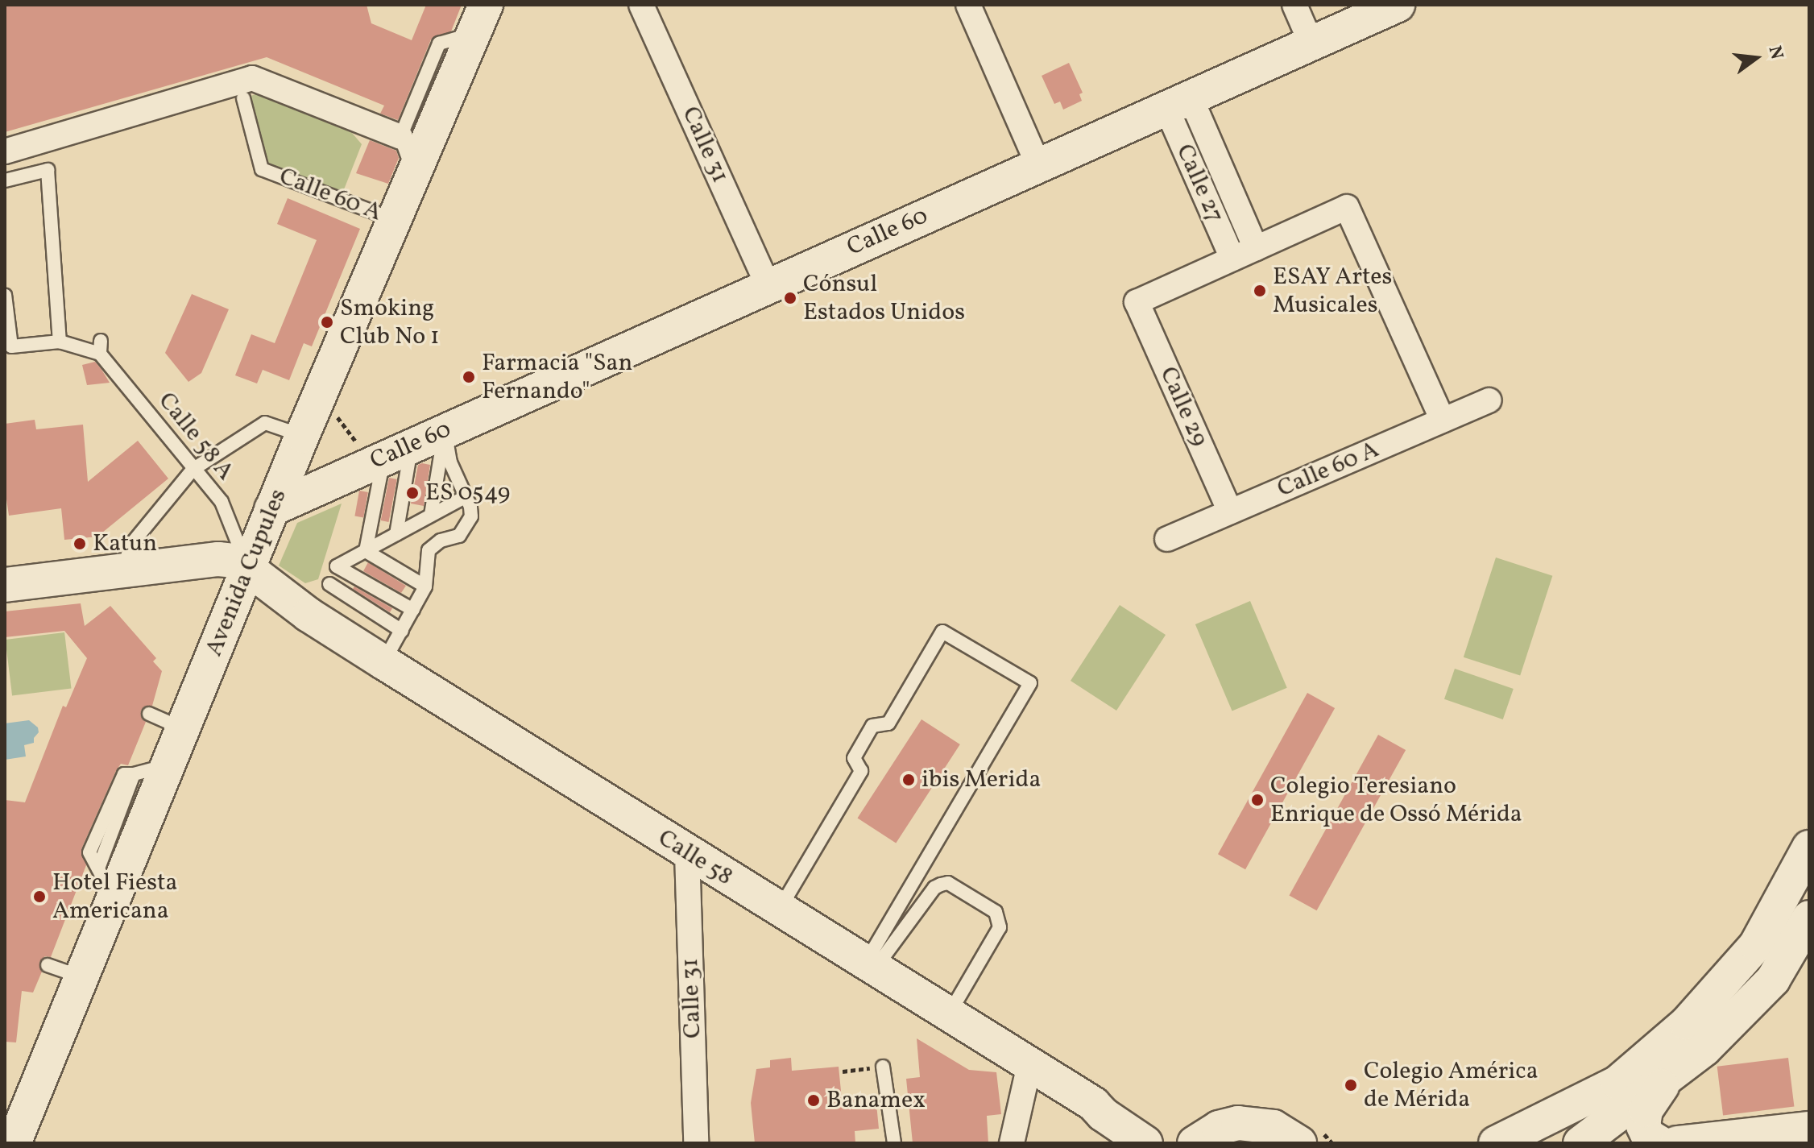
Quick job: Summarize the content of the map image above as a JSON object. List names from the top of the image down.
{
  "streets": {
    "street": [
      "Calle 31",
      "Calle 27",
      "Calle 60 A",
      "Calle 60",
      "Calle 29",
      "Avenida Cupules",
      "Calle 58"
    ],
    "lane": ["Calle 58 A"]
  },
  "crossings": [
    ["Calle 31", "Calle 60"],
    ["Calle 31", "Calle 58"],
    ["Calle 27", "Calle 60"],
    ["Calle 27", "Calle 29"],
    ["Calle 60 A", "Calle 29"],
    ["Calle 60 A", "Avenida Cupules"],
    ["Calle 60", "Avenida Cupules"],
    ["Calle 58 A", "Avenida Cupules"],
    ["Calle 58 A", "Calle 58"],
    ["Avenida Cupules", "Calle 58"]
  ],
  "places": [
    "ESAY Artes Musicales",
    "Cónsul Estados Unidos",
    "Smoking Club No 1",
    "Farmacia \"San Fernando\"",
    "ES 0549",
    "Katun",
    "ibis Merida",
    "Colegio Teresiano Enrique de Ossó Mérida",
    "Hotel Fiesta Americana",
    "Colegio América de Mérida",
    "Banamex"
  ],
  "north": "right"
}
